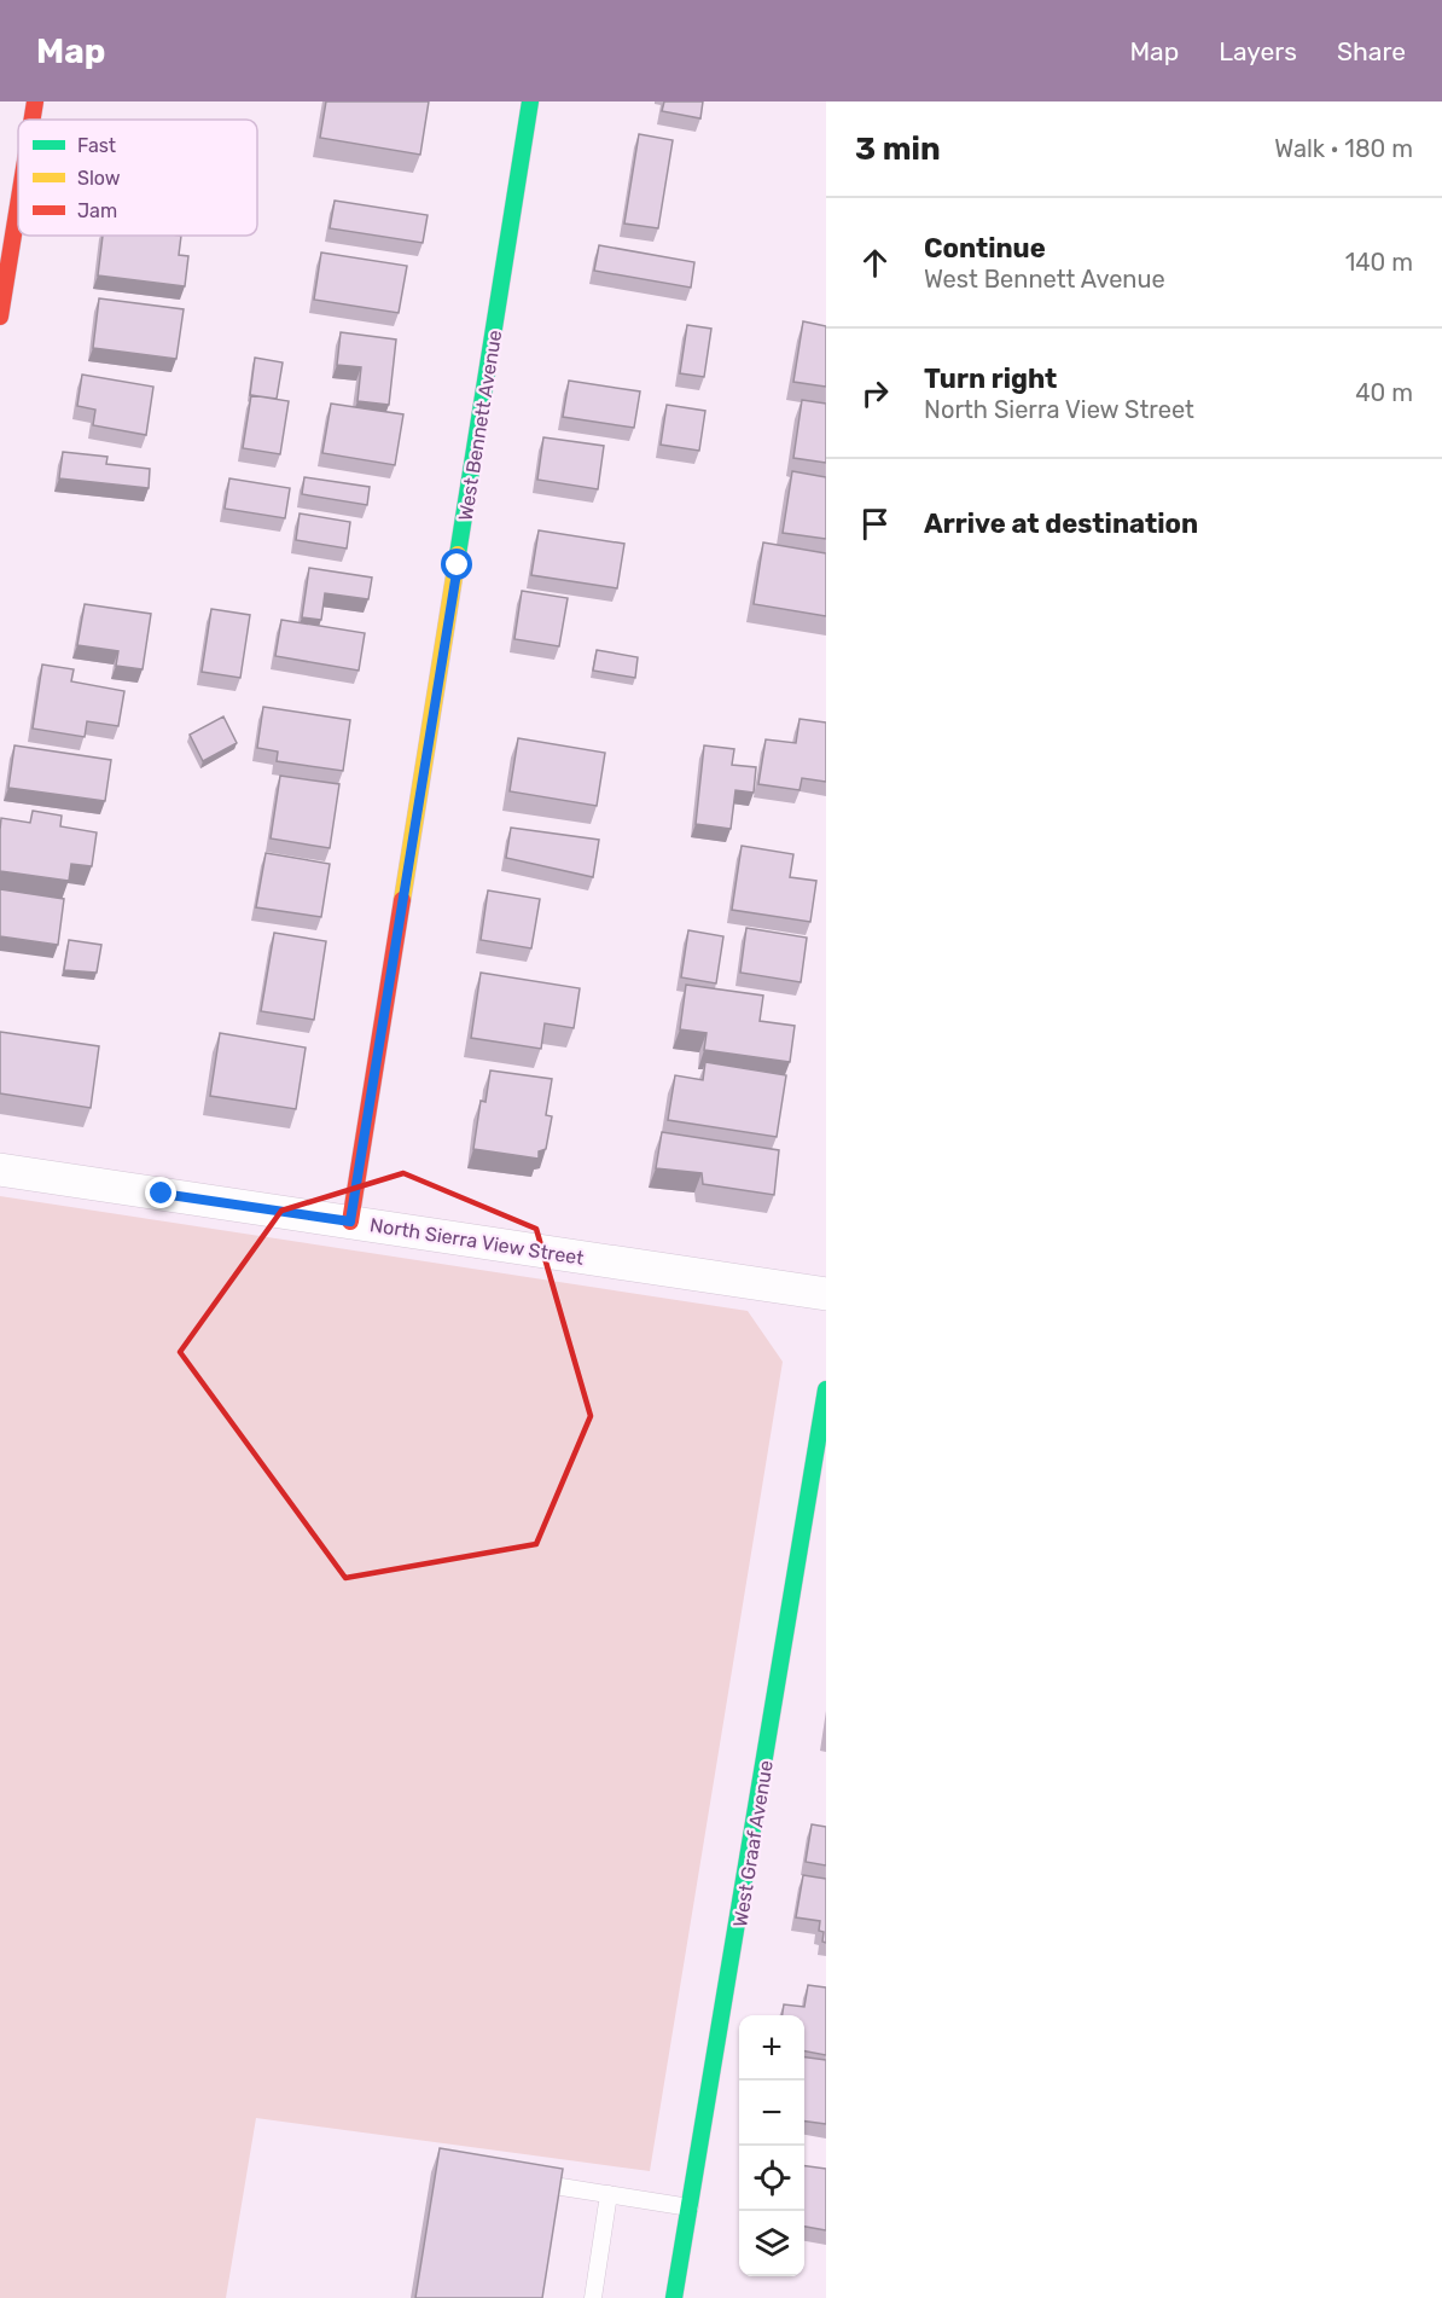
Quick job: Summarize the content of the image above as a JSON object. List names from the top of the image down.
{
  "streets": {
    "street": ["West Bennett Avenue", "North Sierra View Street", "West Graaf Avenue"]
  },
  "crossings": [
    ["West Bennett Avenue", "North Sierra View Street"]
  ],
  "legend": ["Fast", "Slow", "Jam"],
  "page": {
    "header": "Map",
    "nav": ["Map", "Layers", "Share"],
    "heading": ["3 min", "Walk · 180 m"],
    "list": [
      ["Continue", "West Bennett Avenue", "140 m"],
      ["Turn right", "North Sierra View Street", "40 m"],
      "Arrive at destination"
    ],
    "map_buttons": ["+", "−"]
  }
}
